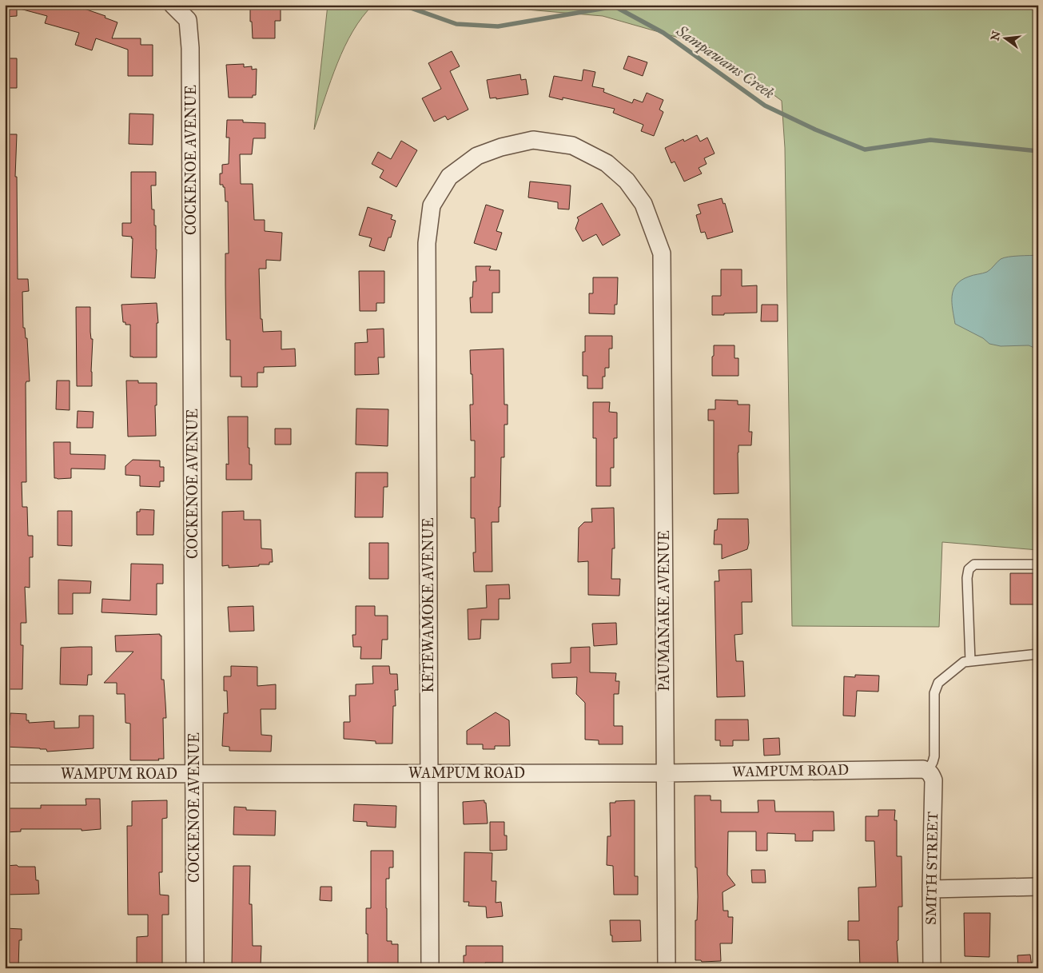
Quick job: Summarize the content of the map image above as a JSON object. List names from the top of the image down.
{
  "streets": {
    "street": [
      "COCKENOE AVENUE",
      "KETEWAMOKE AVENUE",
      "PAUMANAKE AVENUE",
      "WAMPUM ROAD",
      "SMITH STREET"
    ]
  },
  "crossings": [
    ["COCKENOE AVENUE", "WAMPUM ROAD"],
    ["KETEWAMOKE AVENUE", "PAUMANAKE AVENUE"],
    ["KETEWAMOKE AVENUE", "WAMPUM ROAD"],
    ["PAUMANAKE AVENUE", "WAMPUM ROAD"],
    ["WAMPUM ROAD", "SMITH STREET"]
  ],
  "water": ["Sampawams Creek"],
  "north": "left"
}
